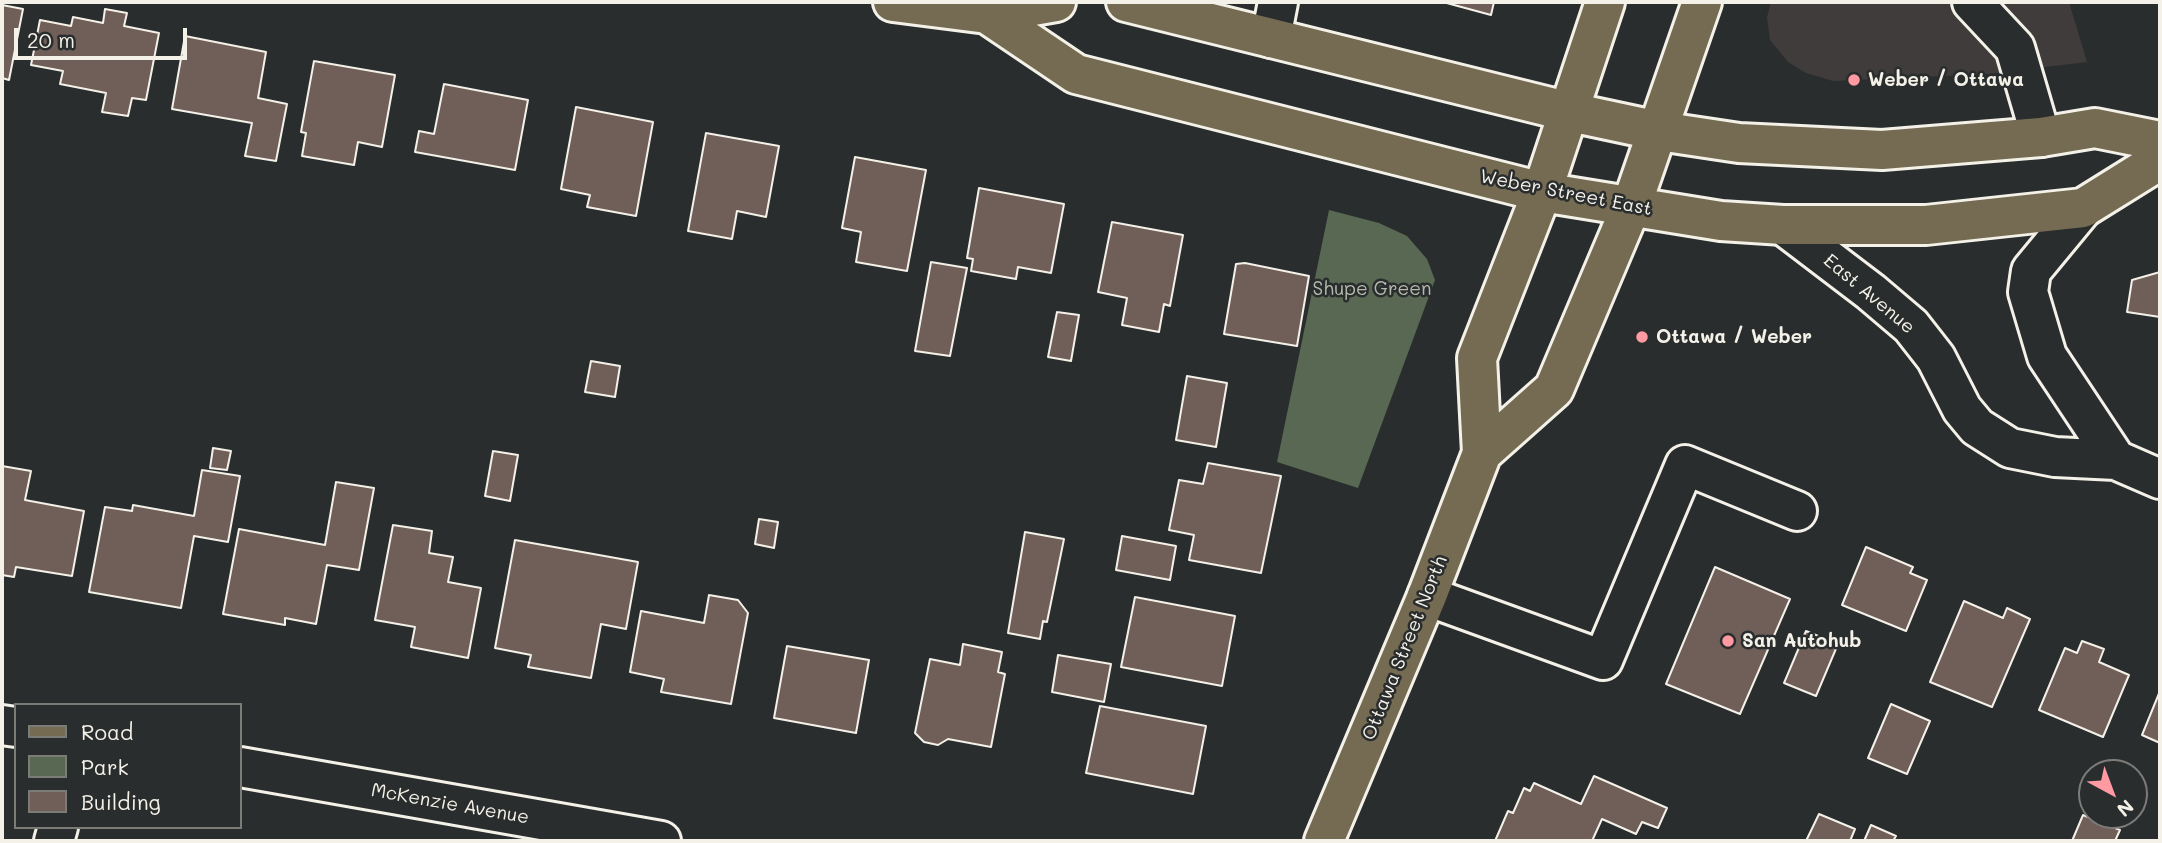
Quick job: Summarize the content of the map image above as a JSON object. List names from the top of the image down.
{
  "streets": {
    "main road": ["Weber Street East", "Ottawa Street North"],
    "street": ["East Avenue", "McKenzie Avenue"]
  },
  "crossings": [
    ["Weber Street East", "East Avenue"],
    ["Weber Street East", "Ottawa Street North"]
  ],
  "parks": ["Shupe Green"],
  "places": ["Weber / Ottawa", "Ottawa / Weber", "San Autohub"],
  "legend": ["Road", "Park", "Building"],
  "scale_bar": "20 m",
  "north": "bottom right"
}
